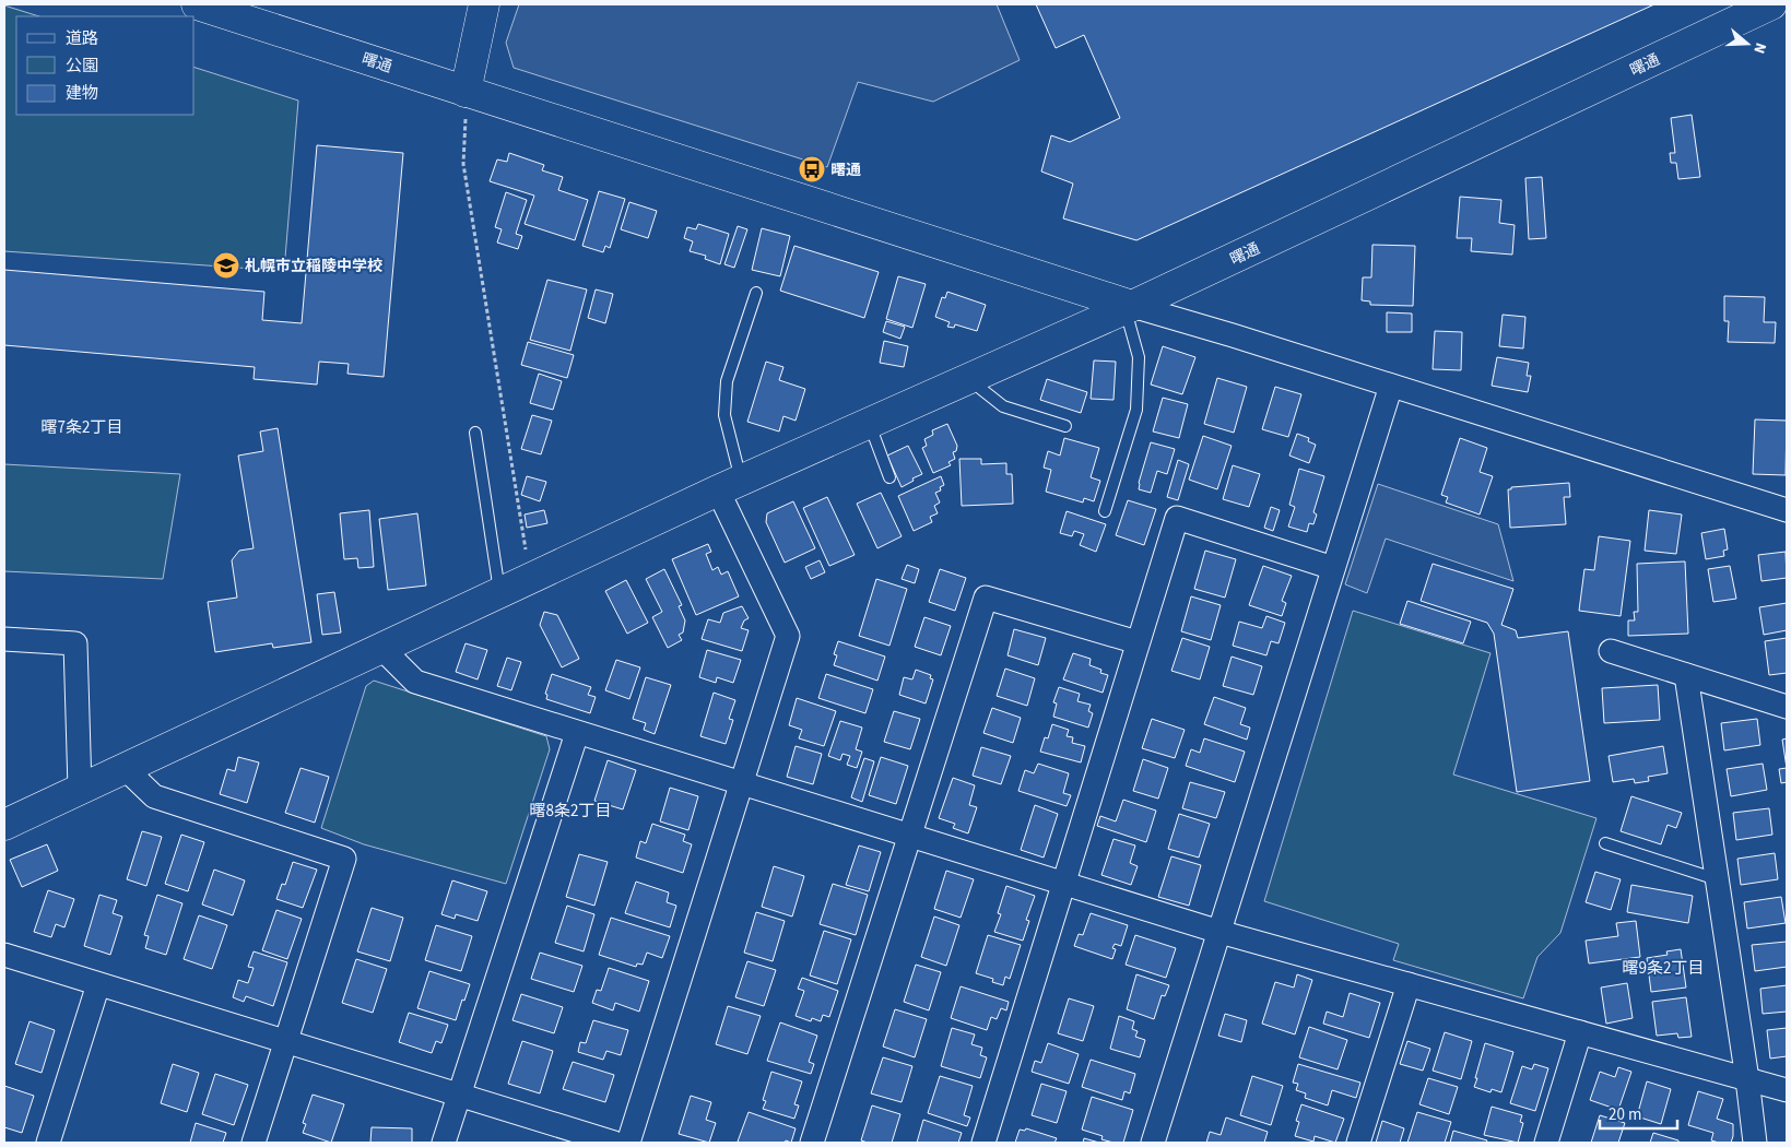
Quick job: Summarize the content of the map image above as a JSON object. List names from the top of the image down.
{
  "streets": {
    "street": ["曙通"]
  },
  "districts": ["曙7条2丁目", "曙8条2丁目", "曙9条2丁目"],
  "places": {
    "bus stop": ["曙通"],
    "school or university": ["札幌市立稲陵中学校"]
  },
  "legend": ["道路", "公園", "建物"],
  "scale_bar": "20 m",
  "north": "right"
}
